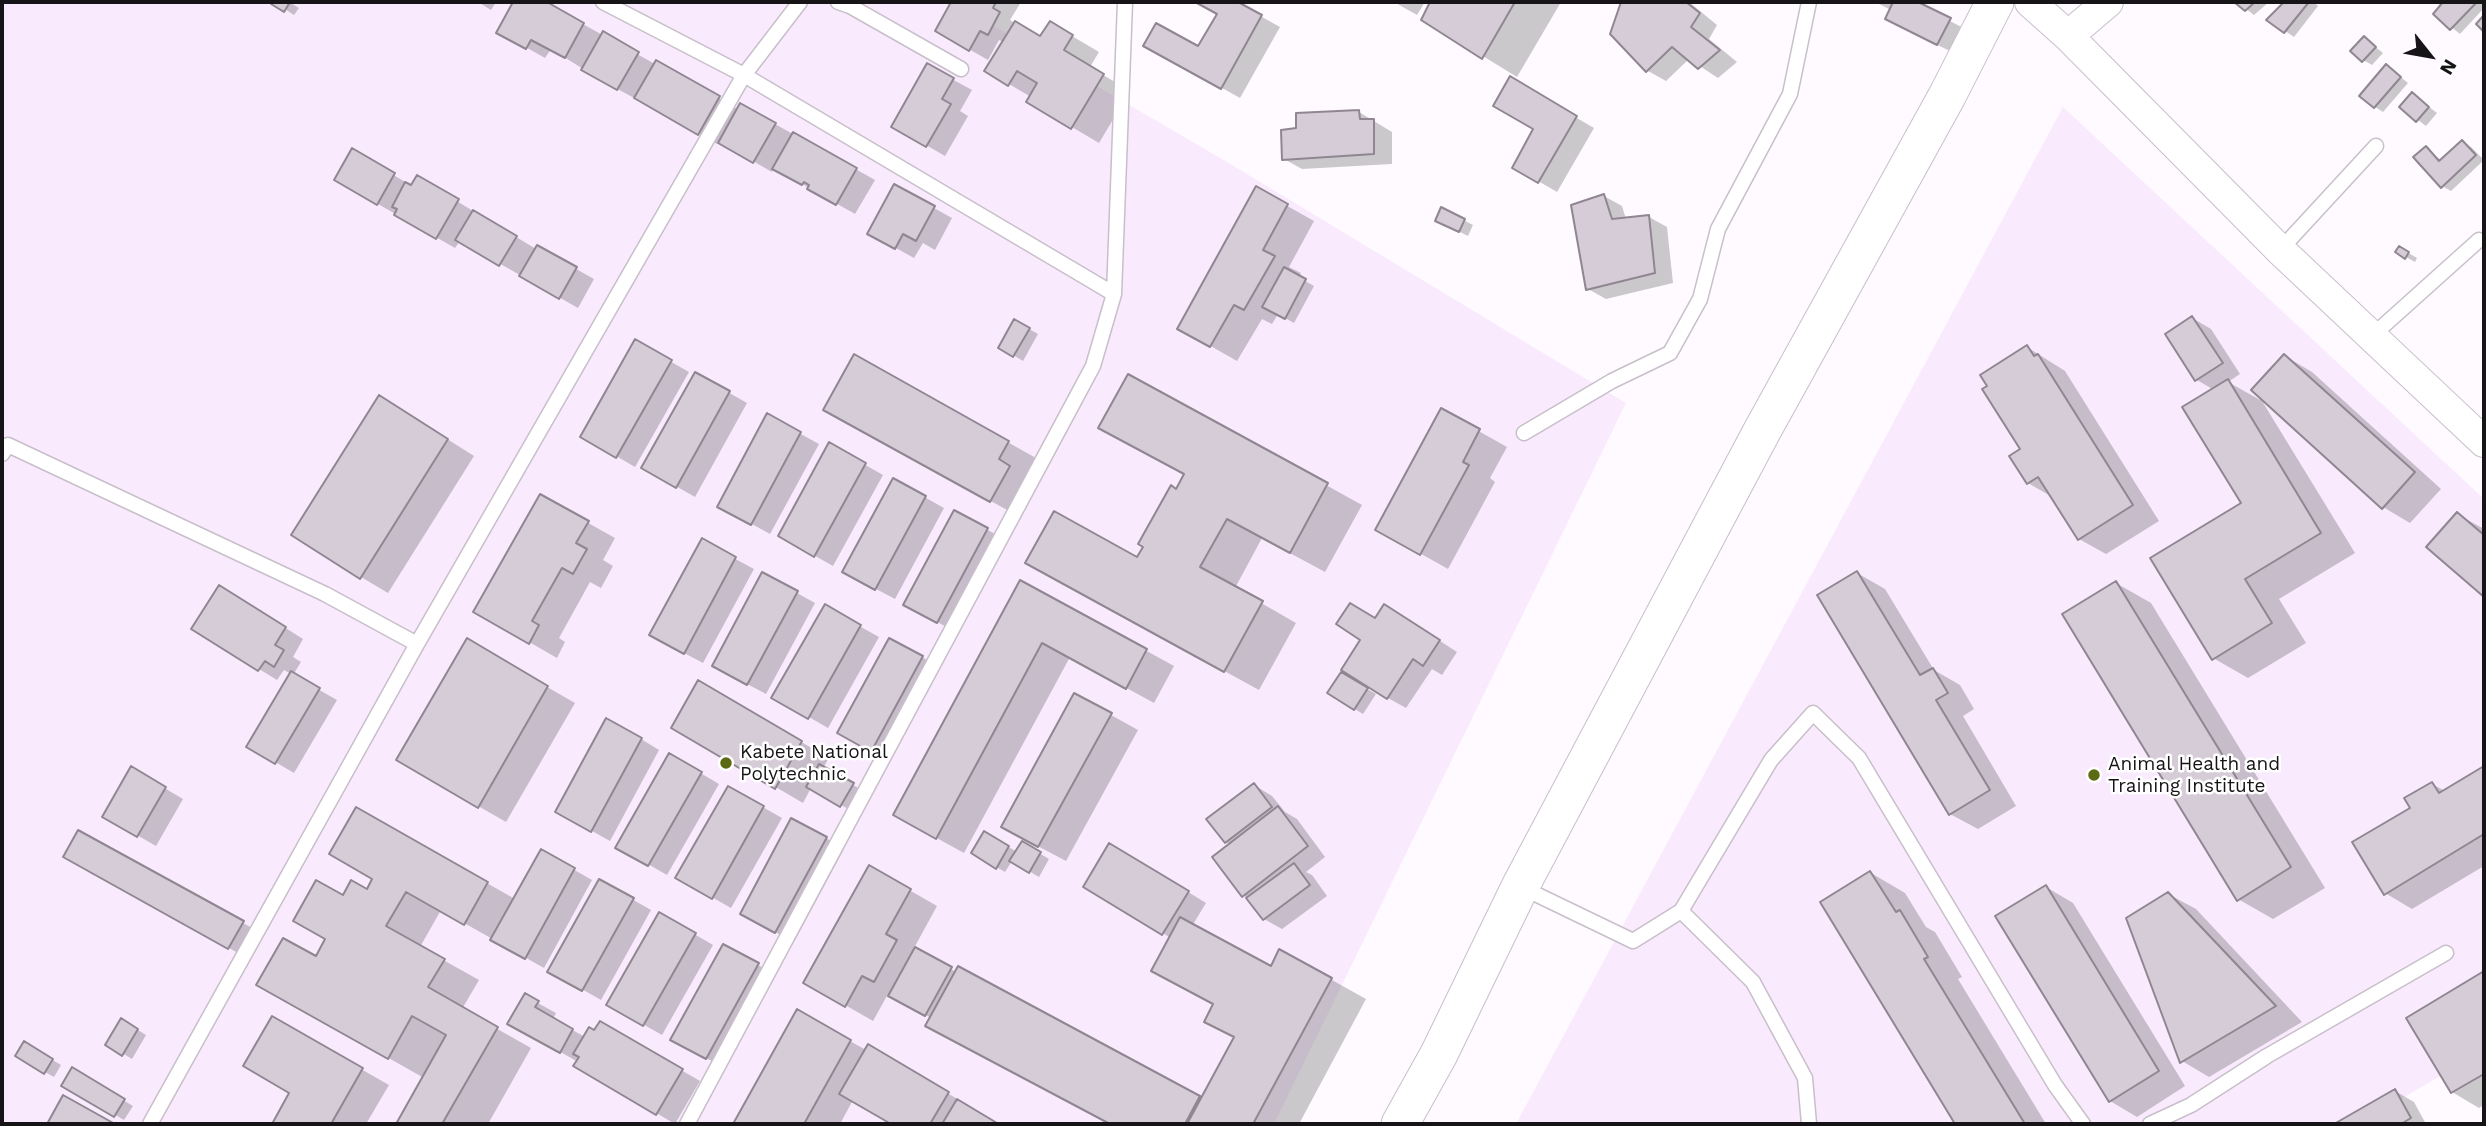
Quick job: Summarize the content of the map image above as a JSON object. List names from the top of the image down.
{
  "places": ["Kabete National Polytechnic", "Animal Health and Training Institute"],
  "north": "bottom right"
}
